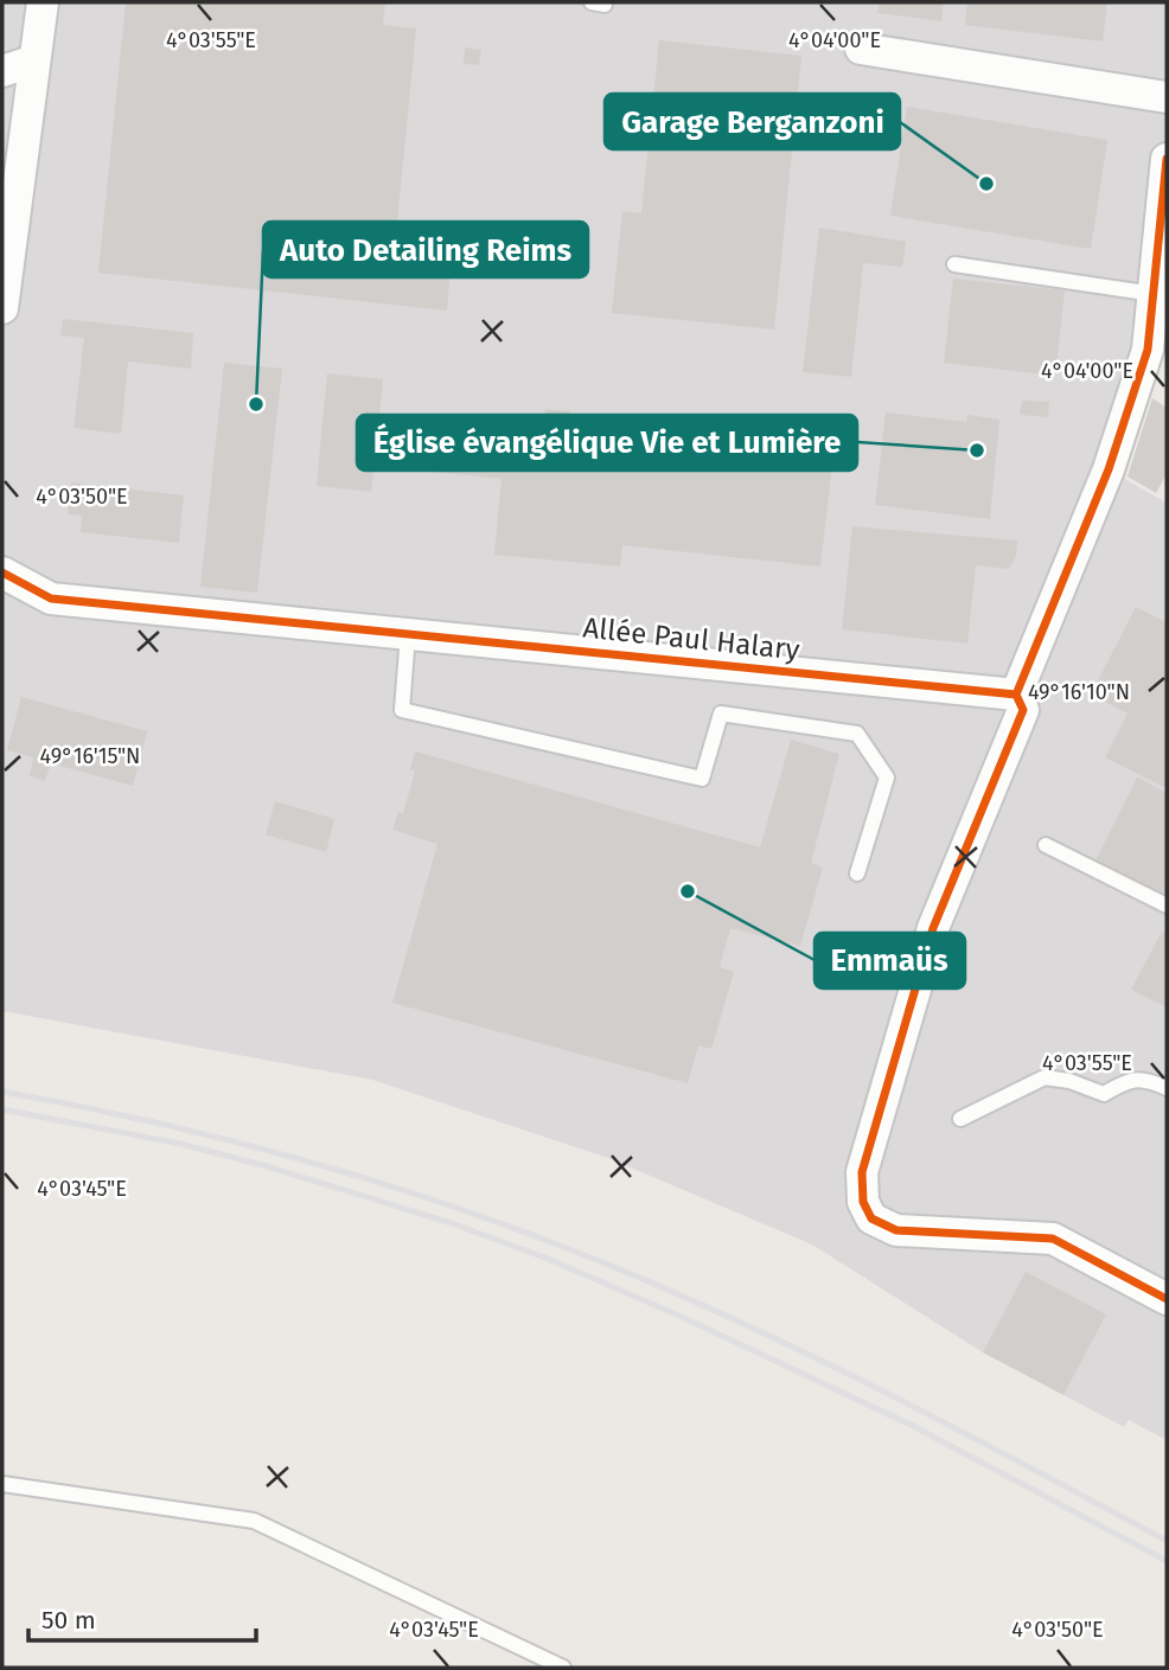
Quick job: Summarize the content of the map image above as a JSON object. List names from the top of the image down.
{
  "streets": {
    "street": ["Allée Paul Halary"]
  },
  "places": [
    "Garage Berganzoni",
    "Auto Detailing Reims",
    "Église évangélique Vie et Lumière",
    "Emmaüs"
  ],
  "scale_bar": "50 m",
  "coordinates": [
    "4°03'55\"E",
    "4°04'00\"E",
    "4°03'50\"E",
    "49°16'10\"N",
    "49°16'15\"N",
    "4°03'45\"E"
  ]
}
